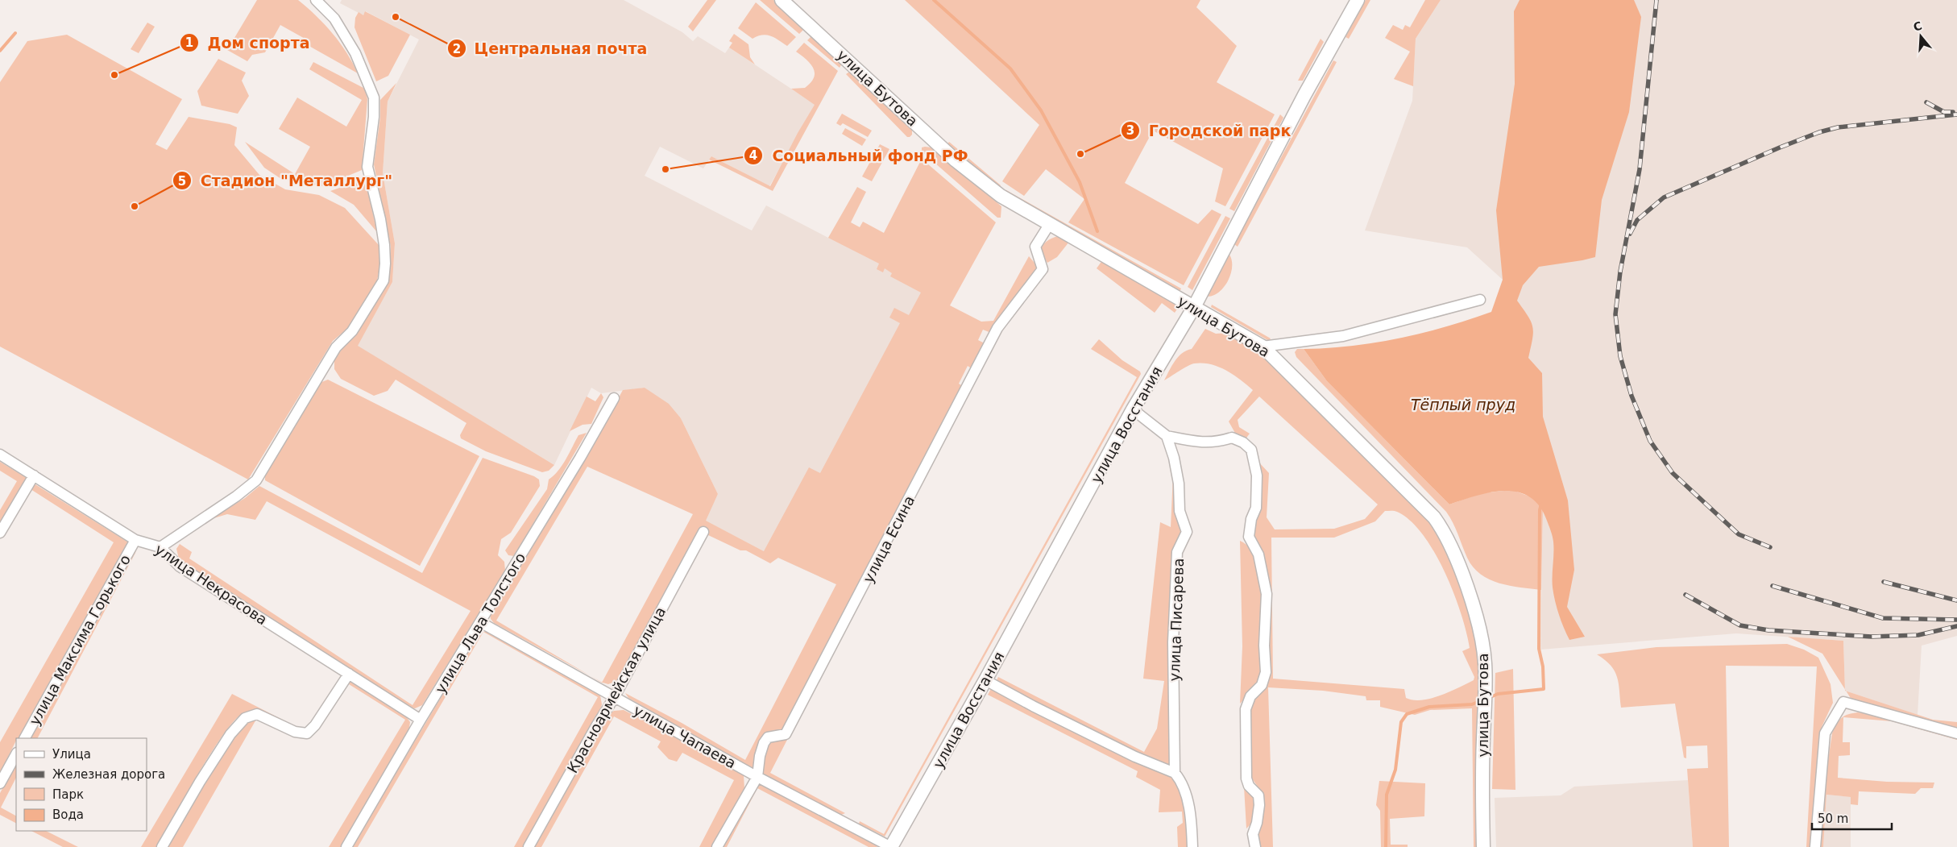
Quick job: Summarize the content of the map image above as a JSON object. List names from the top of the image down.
{
  "streets": {
    "street": [
      "улица Бутова",
      "улица Восстания",
      "улица Есина",
      "улица Некрасова",
      "улица Писарева",
      "улица Льва Толстого",
      "улица Максима Горького",
      "Красноармейская улица",
      "улица Чапаева"
    ]
  },
  "crossings": [
    ["улица Бутова", "улица Восстания"],
    ["улица Бутова", "улица Есина"],
    ["улица Восстания", "улица Чапаева"],
    ["улица Есина", "улица Чапаева"],
    ["улица Некрасова", "улица Льва Толстого"],
    ["улица Некрасова", "улица Максима Горького"],
    ["улица Льва Толстого", "улица Чапаева"],
    ["Красноармейская улица", "улица Чапаева"]
  ],
  "water": ["Тёплый пруд"],
  "places": [
    "Центральная почта",
    "Дом спорта",
    "Городской парк",
    "Социальный фонд РФ",
    "Стадион \"Металлург\""
  ],
  "legend": [
    "Улица",
    "Железная дорога",
    "Парк",
    "Вода"
  ],
  "scale_bar": "50 m",
  "north": "top"
}
